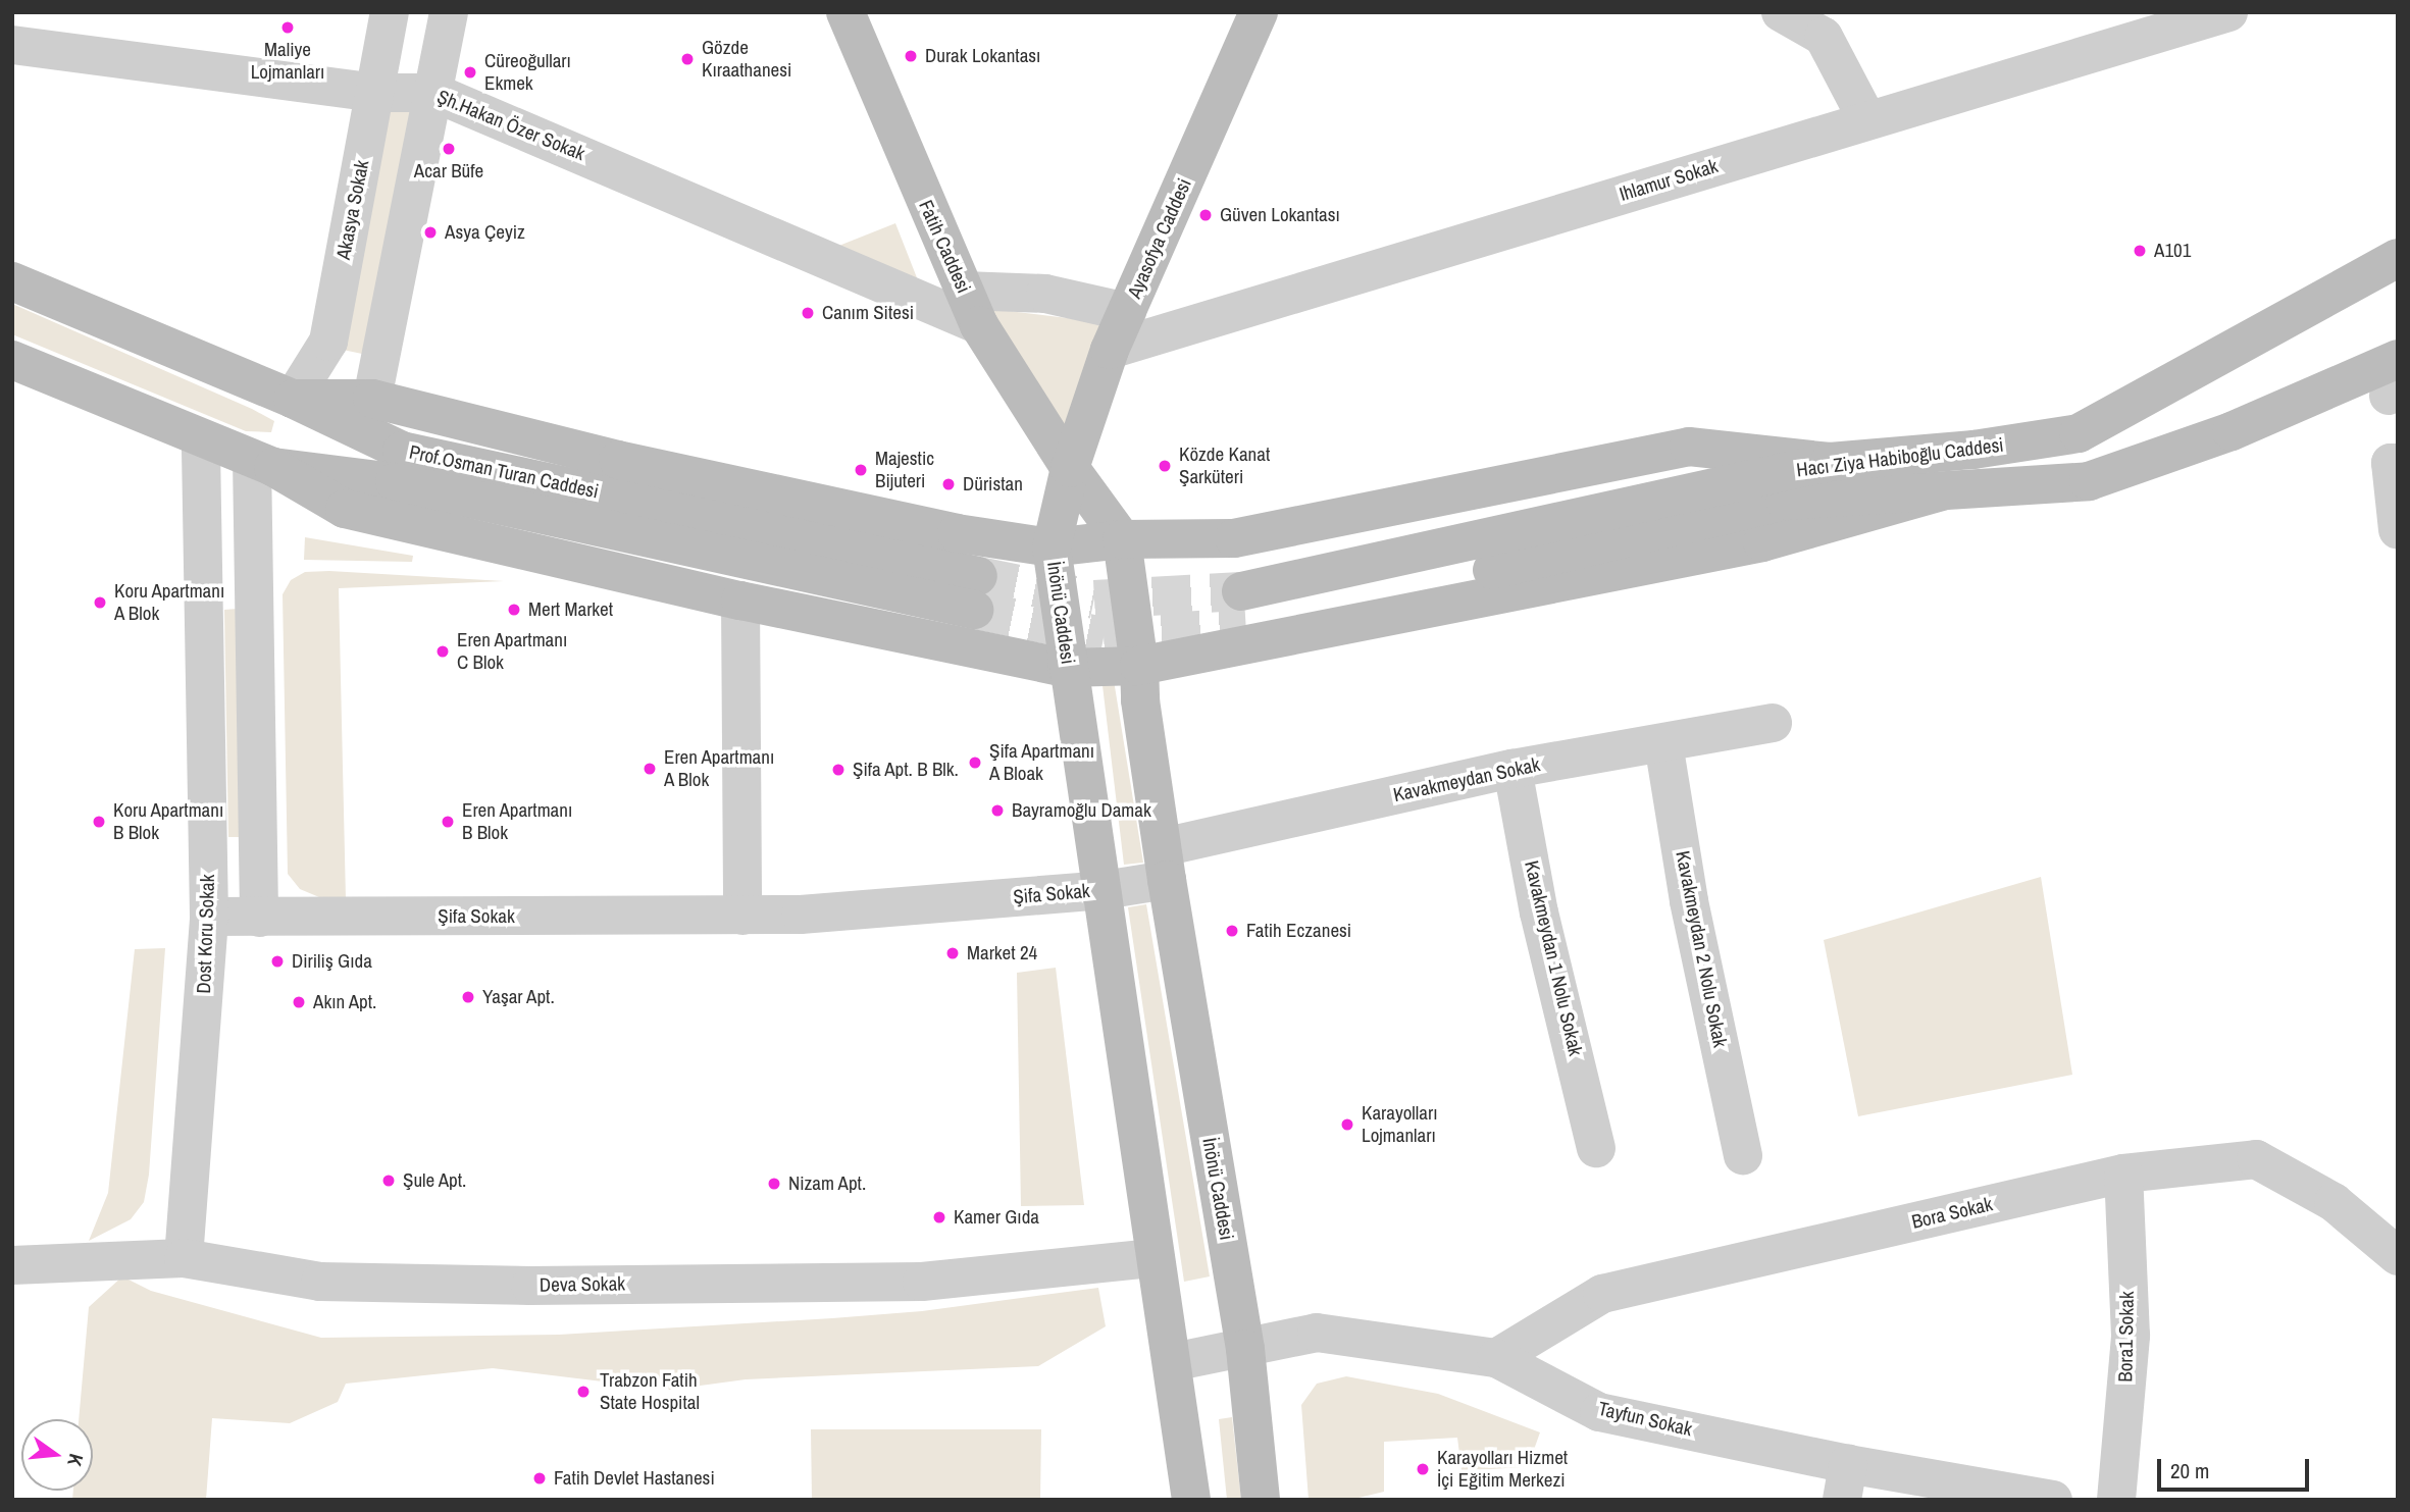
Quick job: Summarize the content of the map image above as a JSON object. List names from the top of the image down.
{
  "streets": {
    "main road": [
      "Ayasofya Caddesi",
      "Fatih Caddesi",
      "Hacı Ziya Habiboğlu Caddesi",
      "Prof.Osman Turan Caddesi",
      "İnönü Caddesi"
    ],
    "street": [
      "Şh.Hakan Özer Sokak",
      "Ihlamur Sokak",
      "Akasya Sokak",
      "Kavakmeydan Sokak",
      "Şifa Sokak",
      "Dost Koru Sokak",
      "Kavakmeydan 2 Nolu Sokak",
      "Kavakmeydan 1 Nolu Sokak",
      "Bora Sokak",
      "Deva Sokak",
      "Bora1 Sokak",
      "Tayfun Sokak"
    ]
  },
  "crossings": [
    ["Şh.Hakan Özer Sokak", "Akasya Sokak"],
    ["Şh.Hakan Özer Sokak", "Fatih Caddesi"],
    ["Ihlamur Sokak", "Ayasofya Caddesi"],
    ["Akasya Sokak", "Prof.Osman Turan Caddesi"],
    ["Ayasofya Caddesi", "Fatih Caddesi"],
    ["Ayasofya Caddesi", "İnönü Caddesi"],
    ["Fatih Caddesi", "İnönü Caddesi"],
    ["Prof.Osman Turan Caddesi", "Dost Koru Sokak"],
    ["İnönü Caddesi", "Kavakmeydan Sokak"],
    ["İnönü Caddesi", "Şifa Sokak"],
    ["İnönü Caddesi", "Deva Sokak"],
    ["İnönü Caddesi", "Tayfun Sokak"],
    ["Kavakmeydan Sokak", "Kavakmeydan 2 Nolu Sokak"],
    ["Kavakmeydan Sokak", "Kavakmeydan 1 Nolu Sokak"],
    ["Şifa Sokak", "Dost Koru Sokak"],
    ["Dost Koru Sokak", "Deva Sokak"],
    ["Bora Sokak", "Bora1 Sokak"],
    ["Bora Sokak", "Tayfun Sokak"]
  ],
  "places": [
    "Maliye Lojmanları",
    "Durak Lokantası",
    "Gözde Kıraathanesi",
    "Cüreoğulları Ekmek",
    "Acar Büfe",
    "Güven Lokantası",
    "Asya Çeyiz",
    "A101",
    "Canım Sitesi",
    "Közde Kanat Şarküteri",
    "Majestic Bijuteri",
    "Düristan",
    "Koru Apartmanı A Blok",
    "Mert Market",
    "Eren Apartmanı C Blok",
    "Şifa Apartmanı A Bloak",
    "Eren Apartmanı A Blok",
    "Şifa Apt. B Blk.",
    "Bayramoğlu Damak",
    "Koru Apartmanı B Blok",
    "Eren Apartmanı B Blok",
    "Fatih Eczanesi",
    "Market 24",
    "Diriliş Gıda",
    "Yaşar Apt.",
    "Akın Apt.",
    "Karayolları Lojmanları",
    "Şule Apt.",
    "Nizam Apt.",
    "Kamer Gıda",
    "Trabzon Fatih State Hospital",
    "Karayolları Hizmet İçi Eğitim Merkezi",
    "Fatih Devlet Hastanesi"
  ],
  "scale_bar": "20 m",
  "north": "right"
}
